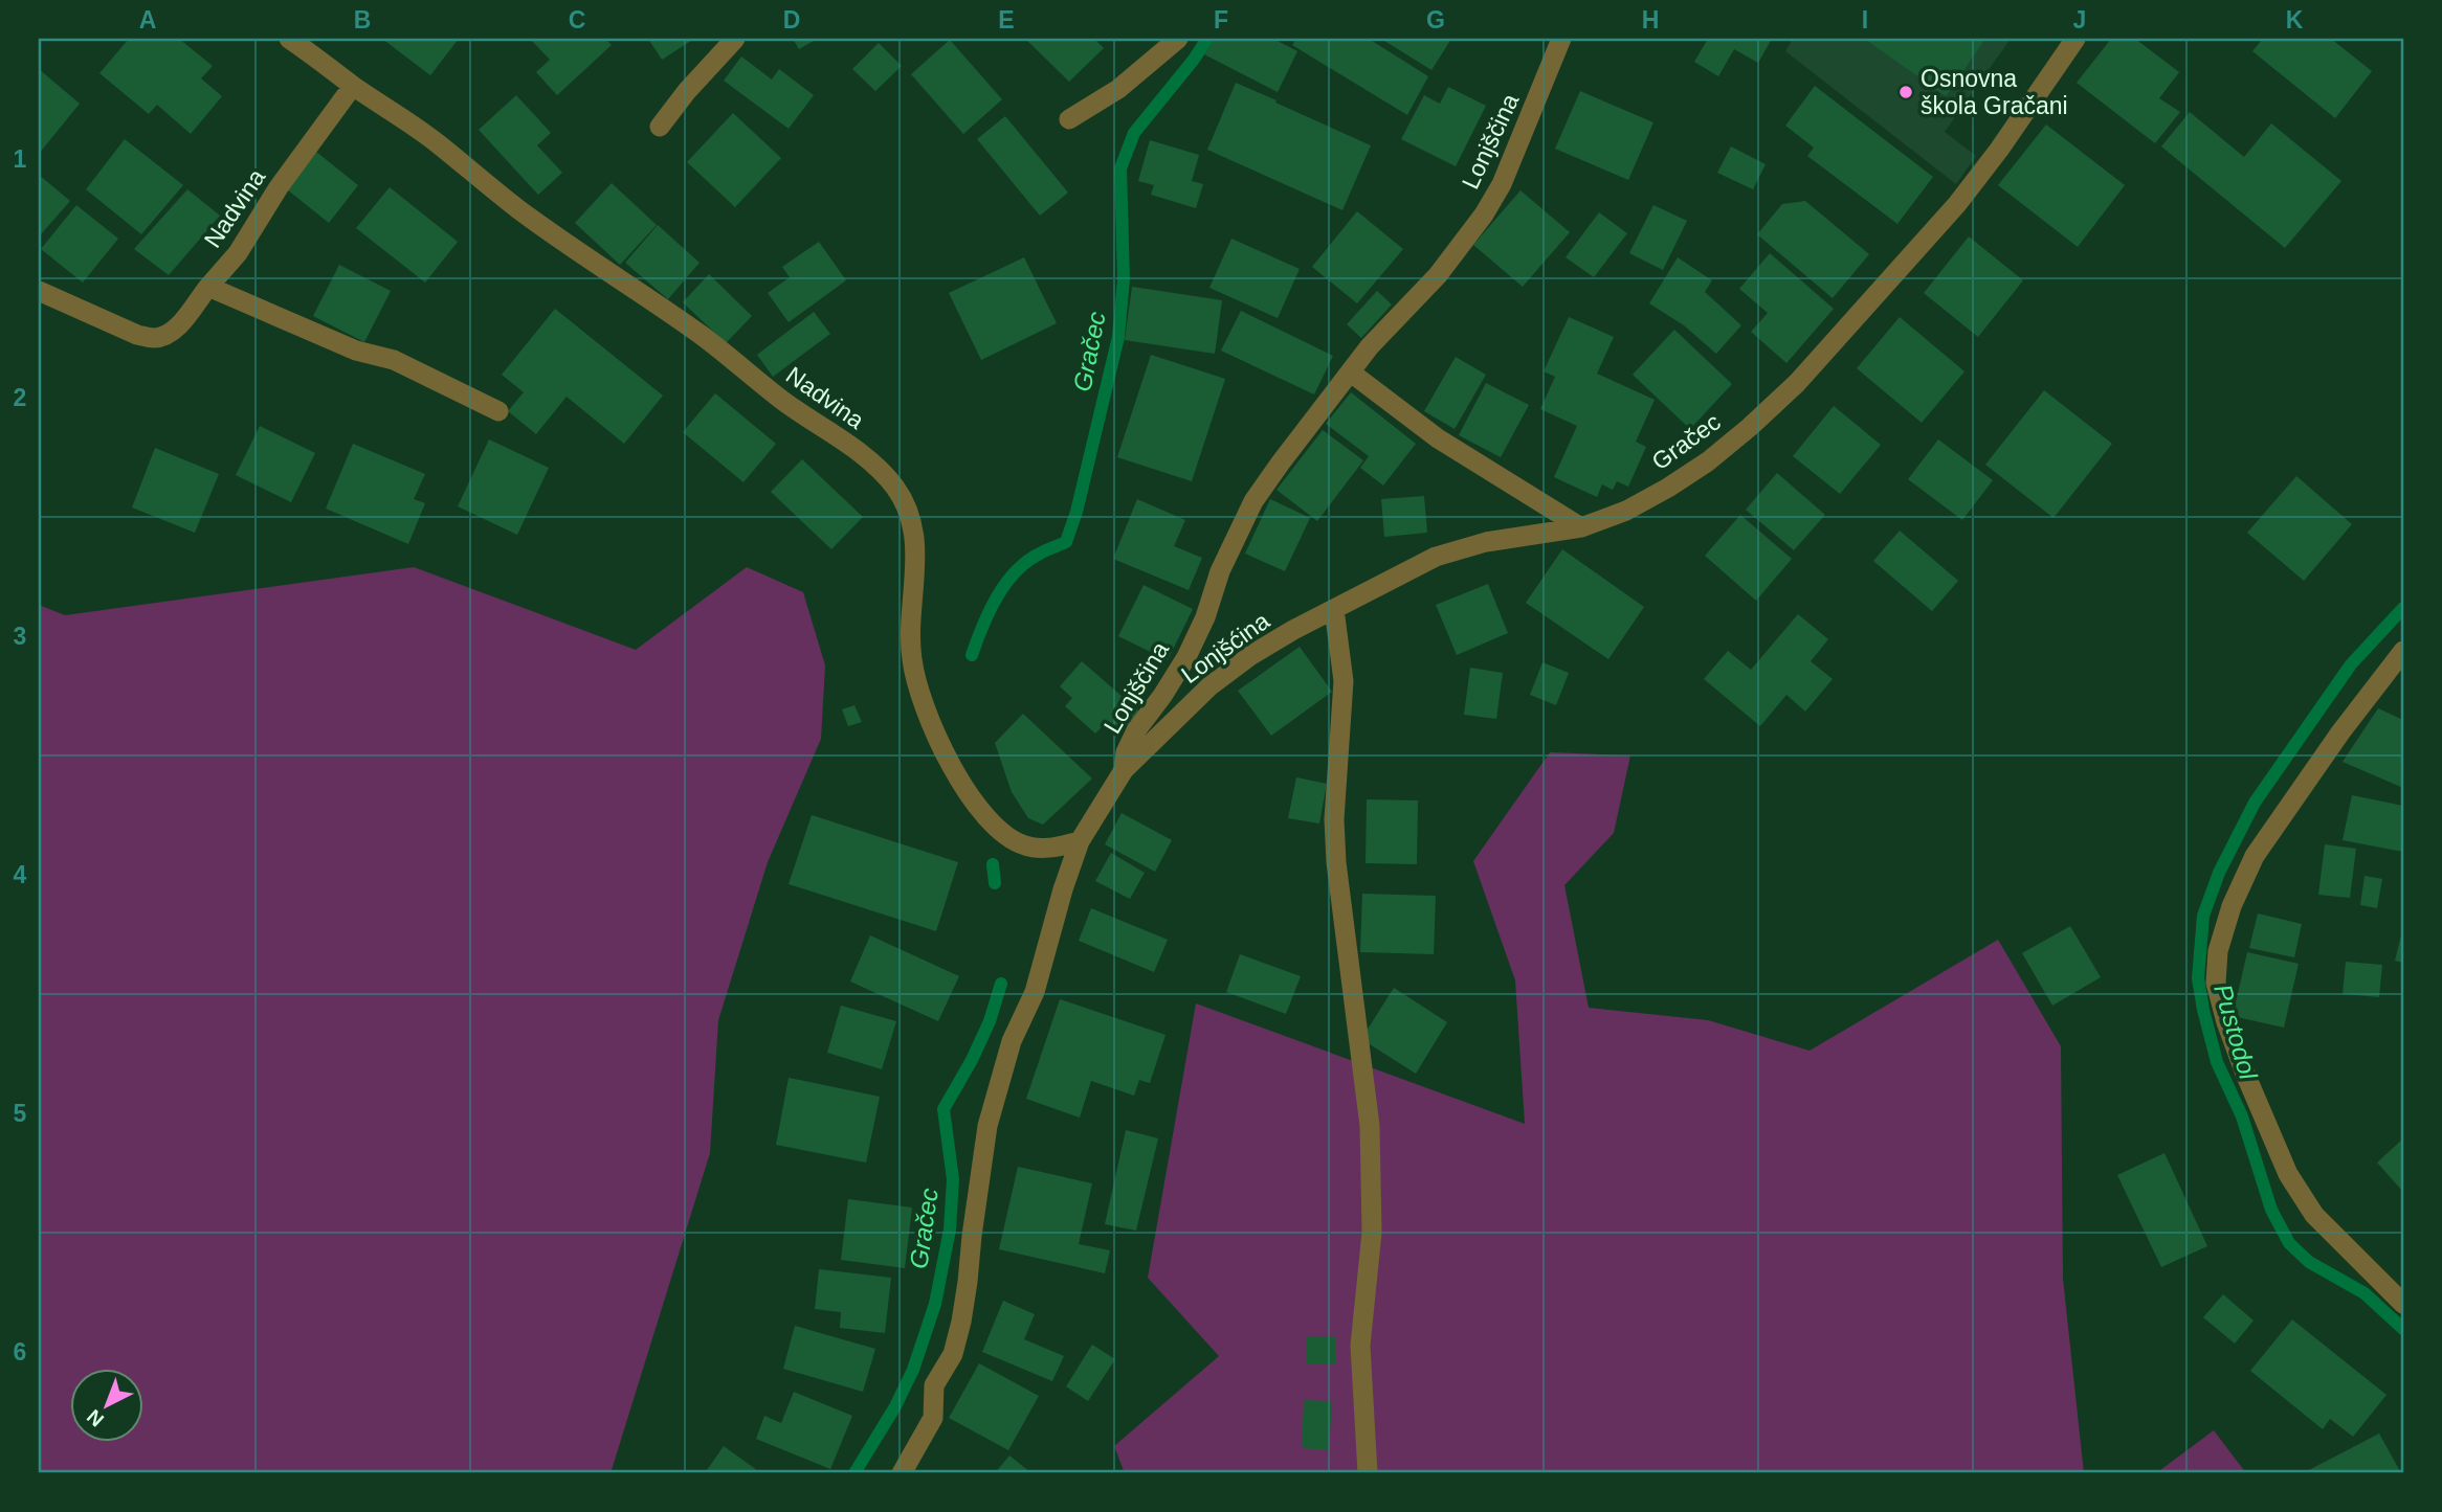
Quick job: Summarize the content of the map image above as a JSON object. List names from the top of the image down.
{
  "streets": {
    "street": [
      "Lonjščina",
      "Nadvina",
      "Gračec",
      "Lonjšćina"
    ]
  },
  "crossings": [
    ["Lonjščina", "Nadvina"],
    ["Lonjščina", "Lonjšćina"],
    ["Gračec", "Lonjšćina"]
  ],
  "water": ["Gračec", "Pustodol"],
  "places": ["Osnovna škola Gračani"],
  "north": "bottom left",
  "grid": {
    "columns": [
      "A",
      "B",
      "C",
      "D",
      "E",
      "F",
      "G",
      "H",
      "I",
      "J",
      "K"
    ],
    "rows": [
      "1",
      "2",
      "3",
      "4",
      "5",
      "6"
    ]
  }
}
